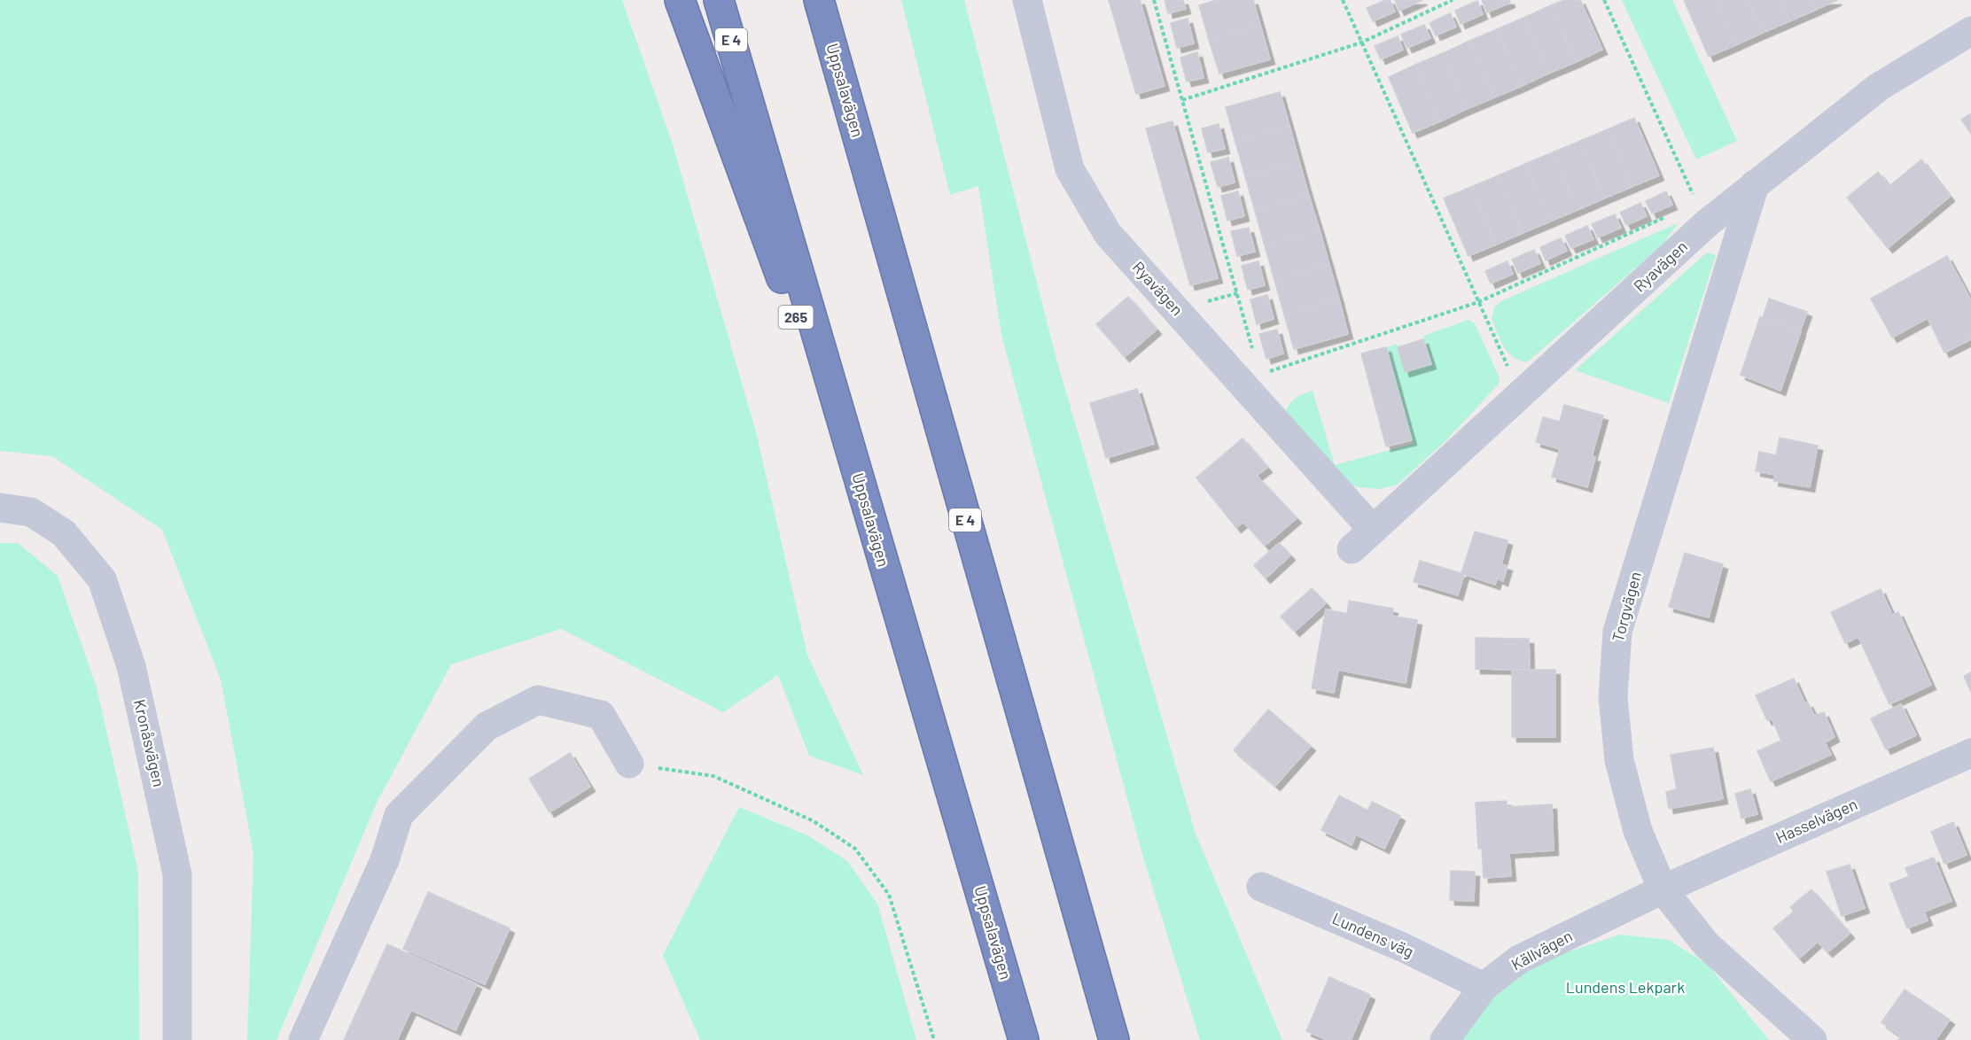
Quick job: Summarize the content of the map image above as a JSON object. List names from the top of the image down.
{
  "streets": {
    "highway": ["E 4", "Uppsalavägen", "265"],
    "street": [
      "Ryavägen",
      "Torgvägen",
      "Kronåsvägen",
      "Hasselvägen",
      "Lundens väg",
      "Källvägen"
    ]
  },
  "crossings": [
    ["Uppsalavägen", "265"],
    ["Ryavägen", "Torgvägen"],
    ["Torgvägen", "Hasselvägen"],
    ["Torgvägen", "Källvägen"],
    ["Hasselvägen", "Källvägen"],
    ["Lundens väg", "Källvägen"]
  ],
  "parks": ["Lundens Lekpark"]
}
